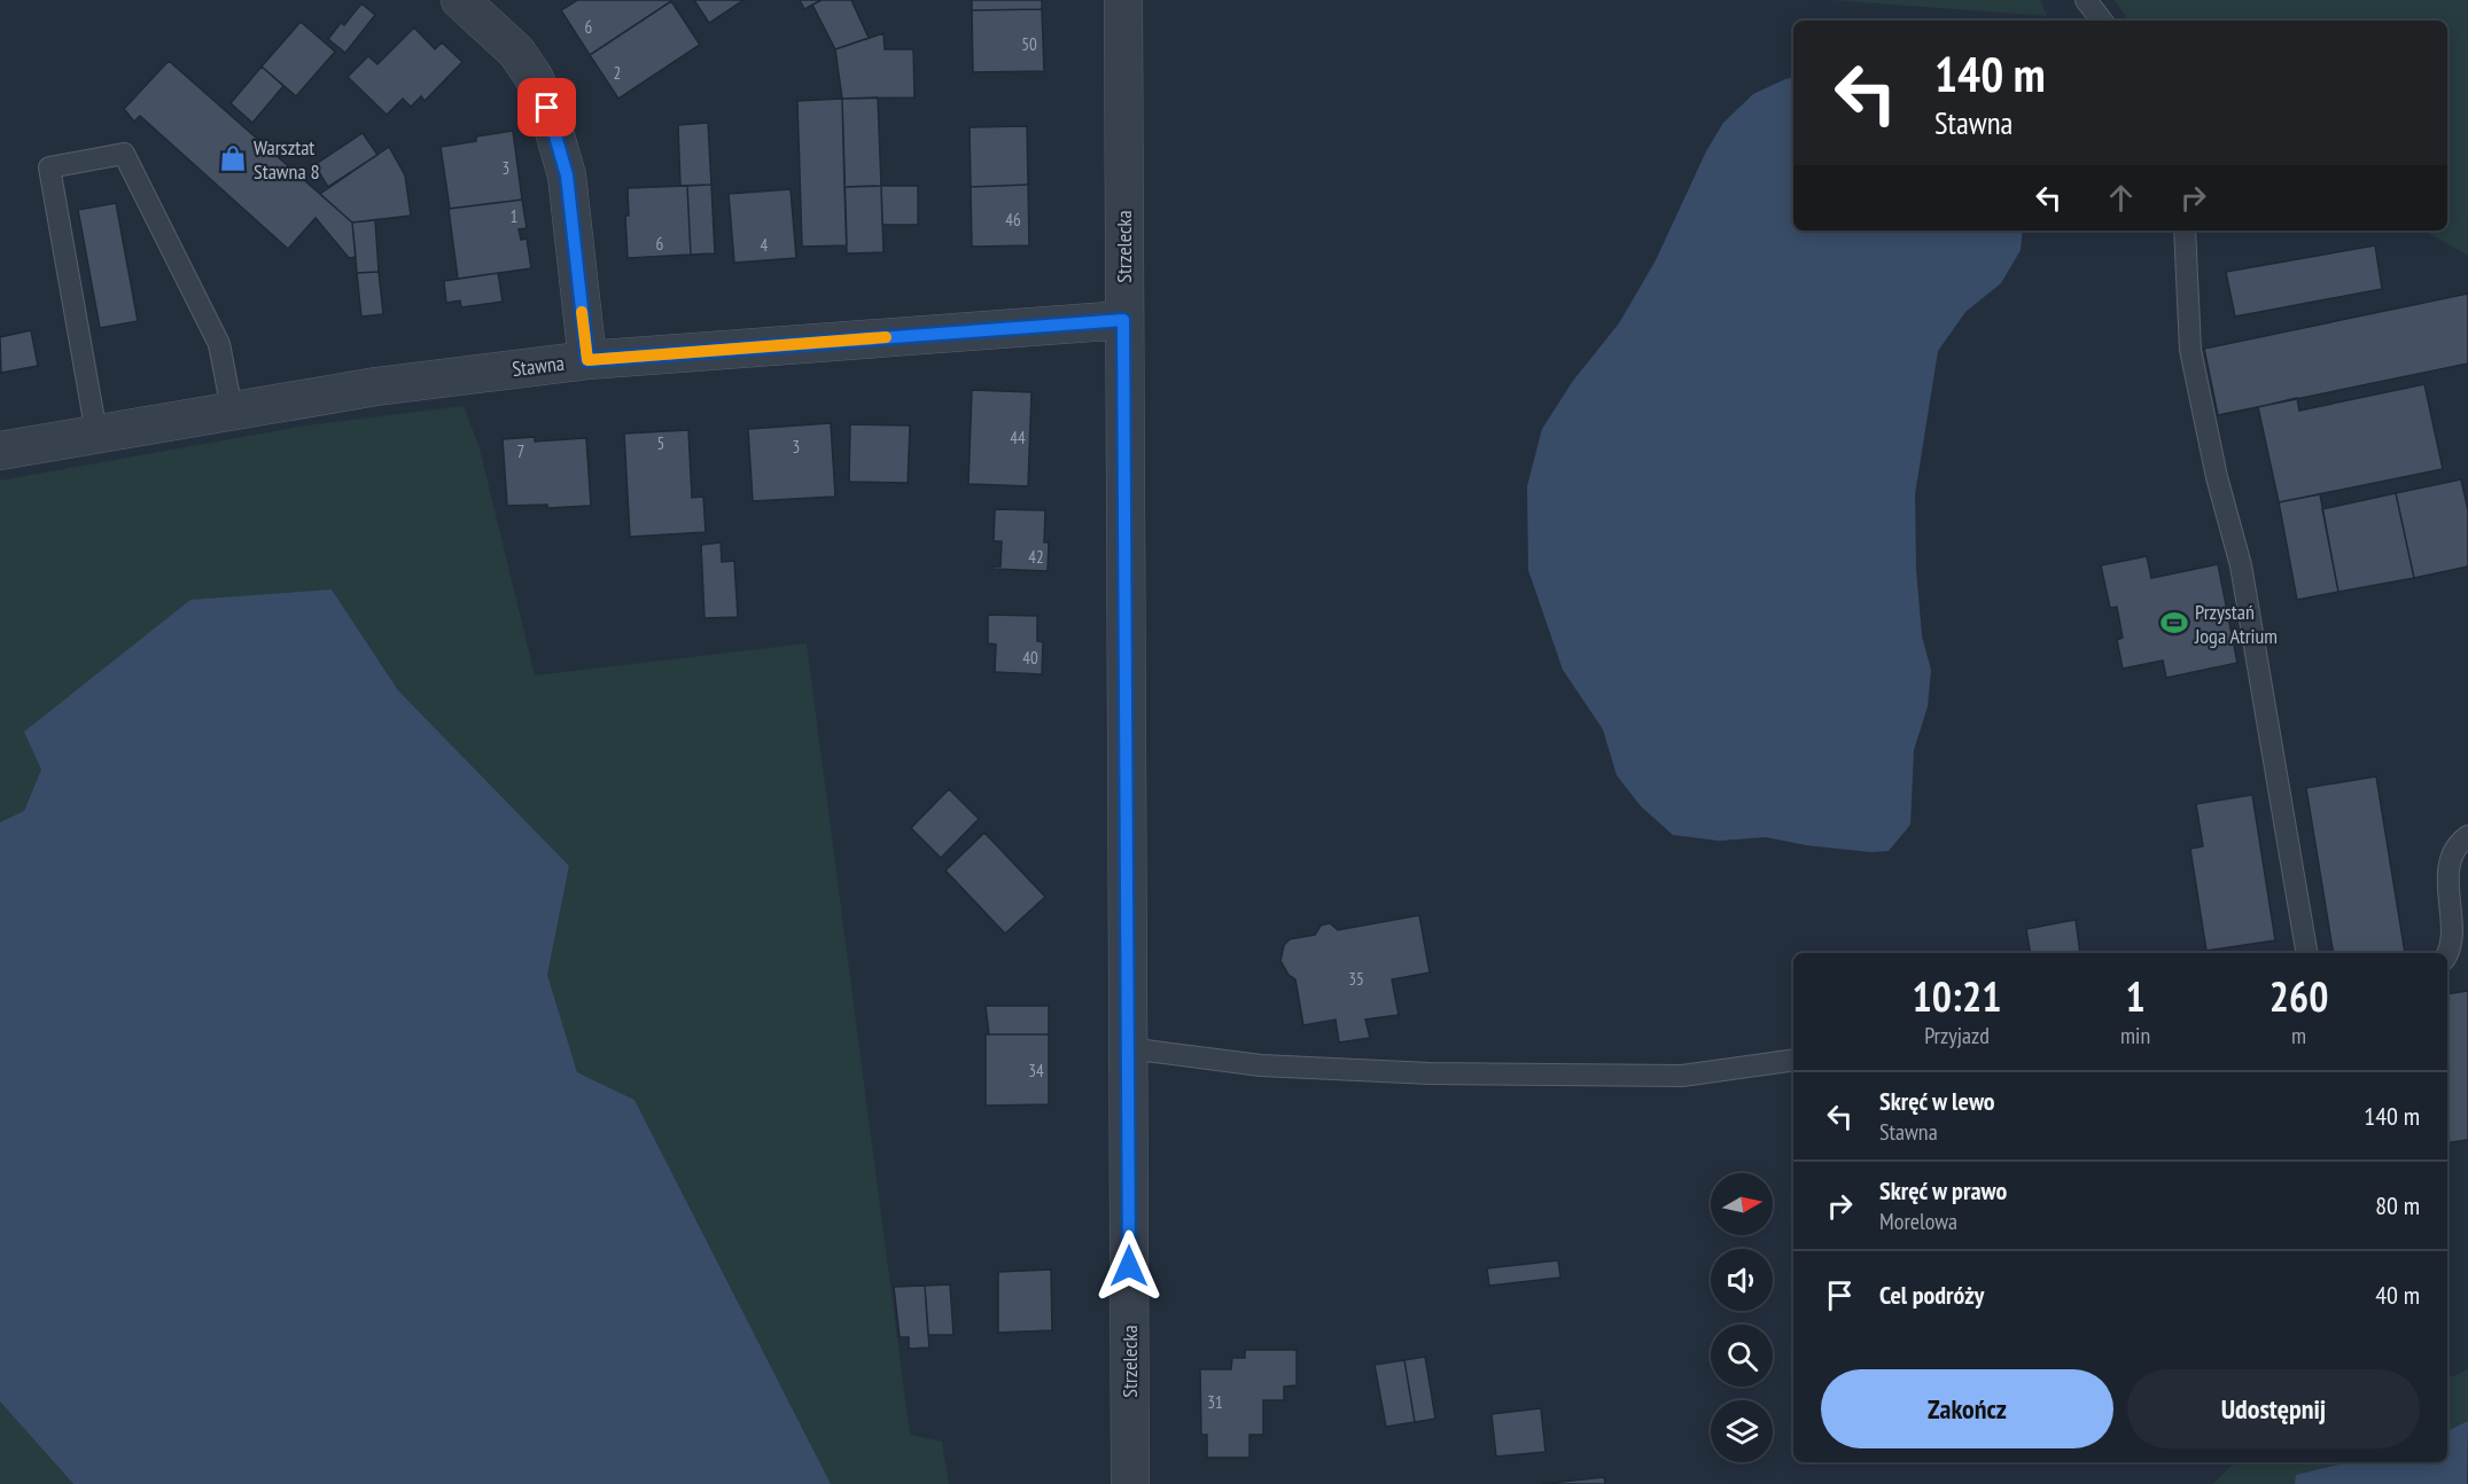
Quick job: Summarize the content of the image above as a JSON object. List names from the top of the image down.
{
  "streets": {
    "street": ["Strzelecka", "Stawna"]
  },
  "crossings": [
    ["Strzelecka", "Stawna"]
  ],
  "places": {
    "shop": ["Warsztat Stawna 8"],
    "sports": ["Przystań Joga Atrium"]
  },
  "house_numbers": [
    "6",
    "50",
    "2",
    "3",
    "1",
    "46",
    "6",
    "4",
    "44",
    "5",
    "3",
    "7",
    "42",
    "40",
    "35",
    "34",
    "31"
  ],
  "north": "right",
  "page": {
    "turn": ["140 m", "Stawna"],
    "eta": [
      "10:21",
      "Przyjazd",
      "1",
      "min",
      "260",
      "m"
    ],
    "list": [
      {
        "name": "Skręć w lewo",
        "note": "Stawna",
        "value": "140 m"
      },
      {
        "name": "Skręć w prawo",
        "note": "Morelowa",
        "value": "80 m"
      },
      {
        "name": "Cel podróży",
        "value": "40 m"
      }
    ],
    "buttons": ["Zakończ", "Udostępnij"]
  }
}
